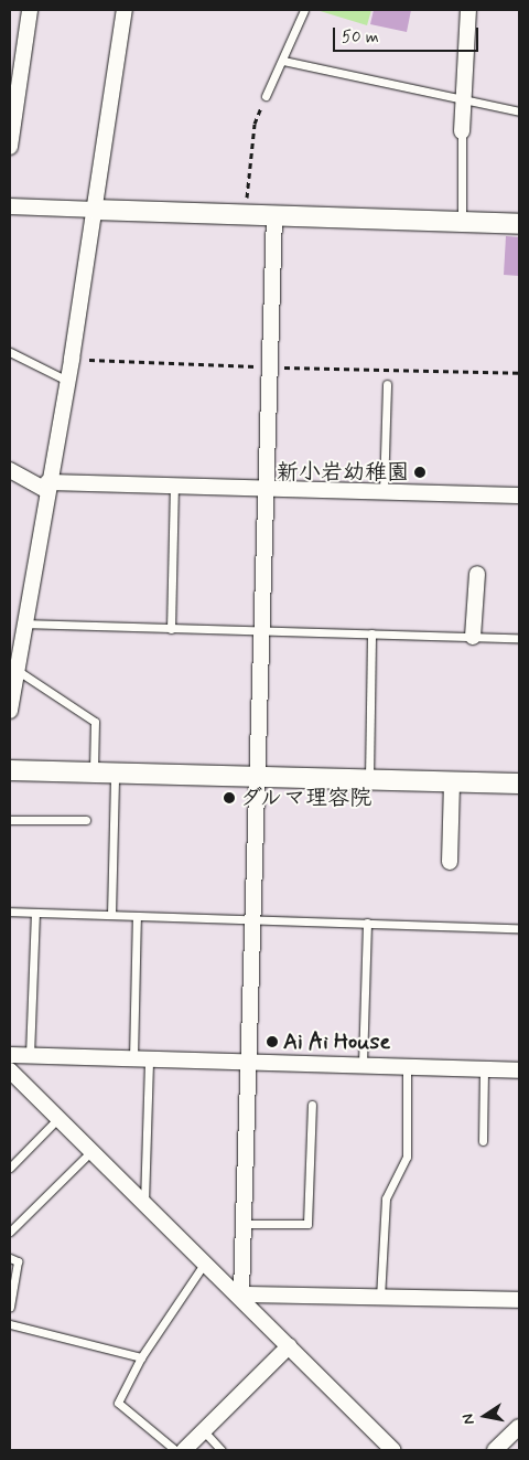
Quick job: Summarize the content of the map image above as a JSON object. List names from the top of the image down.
{
  "places": ["新小岩幼稚園", "ダルマ理容院", "Ai Ai House"],
  "scale_bar": "50 m",
  "north": "left"
}
